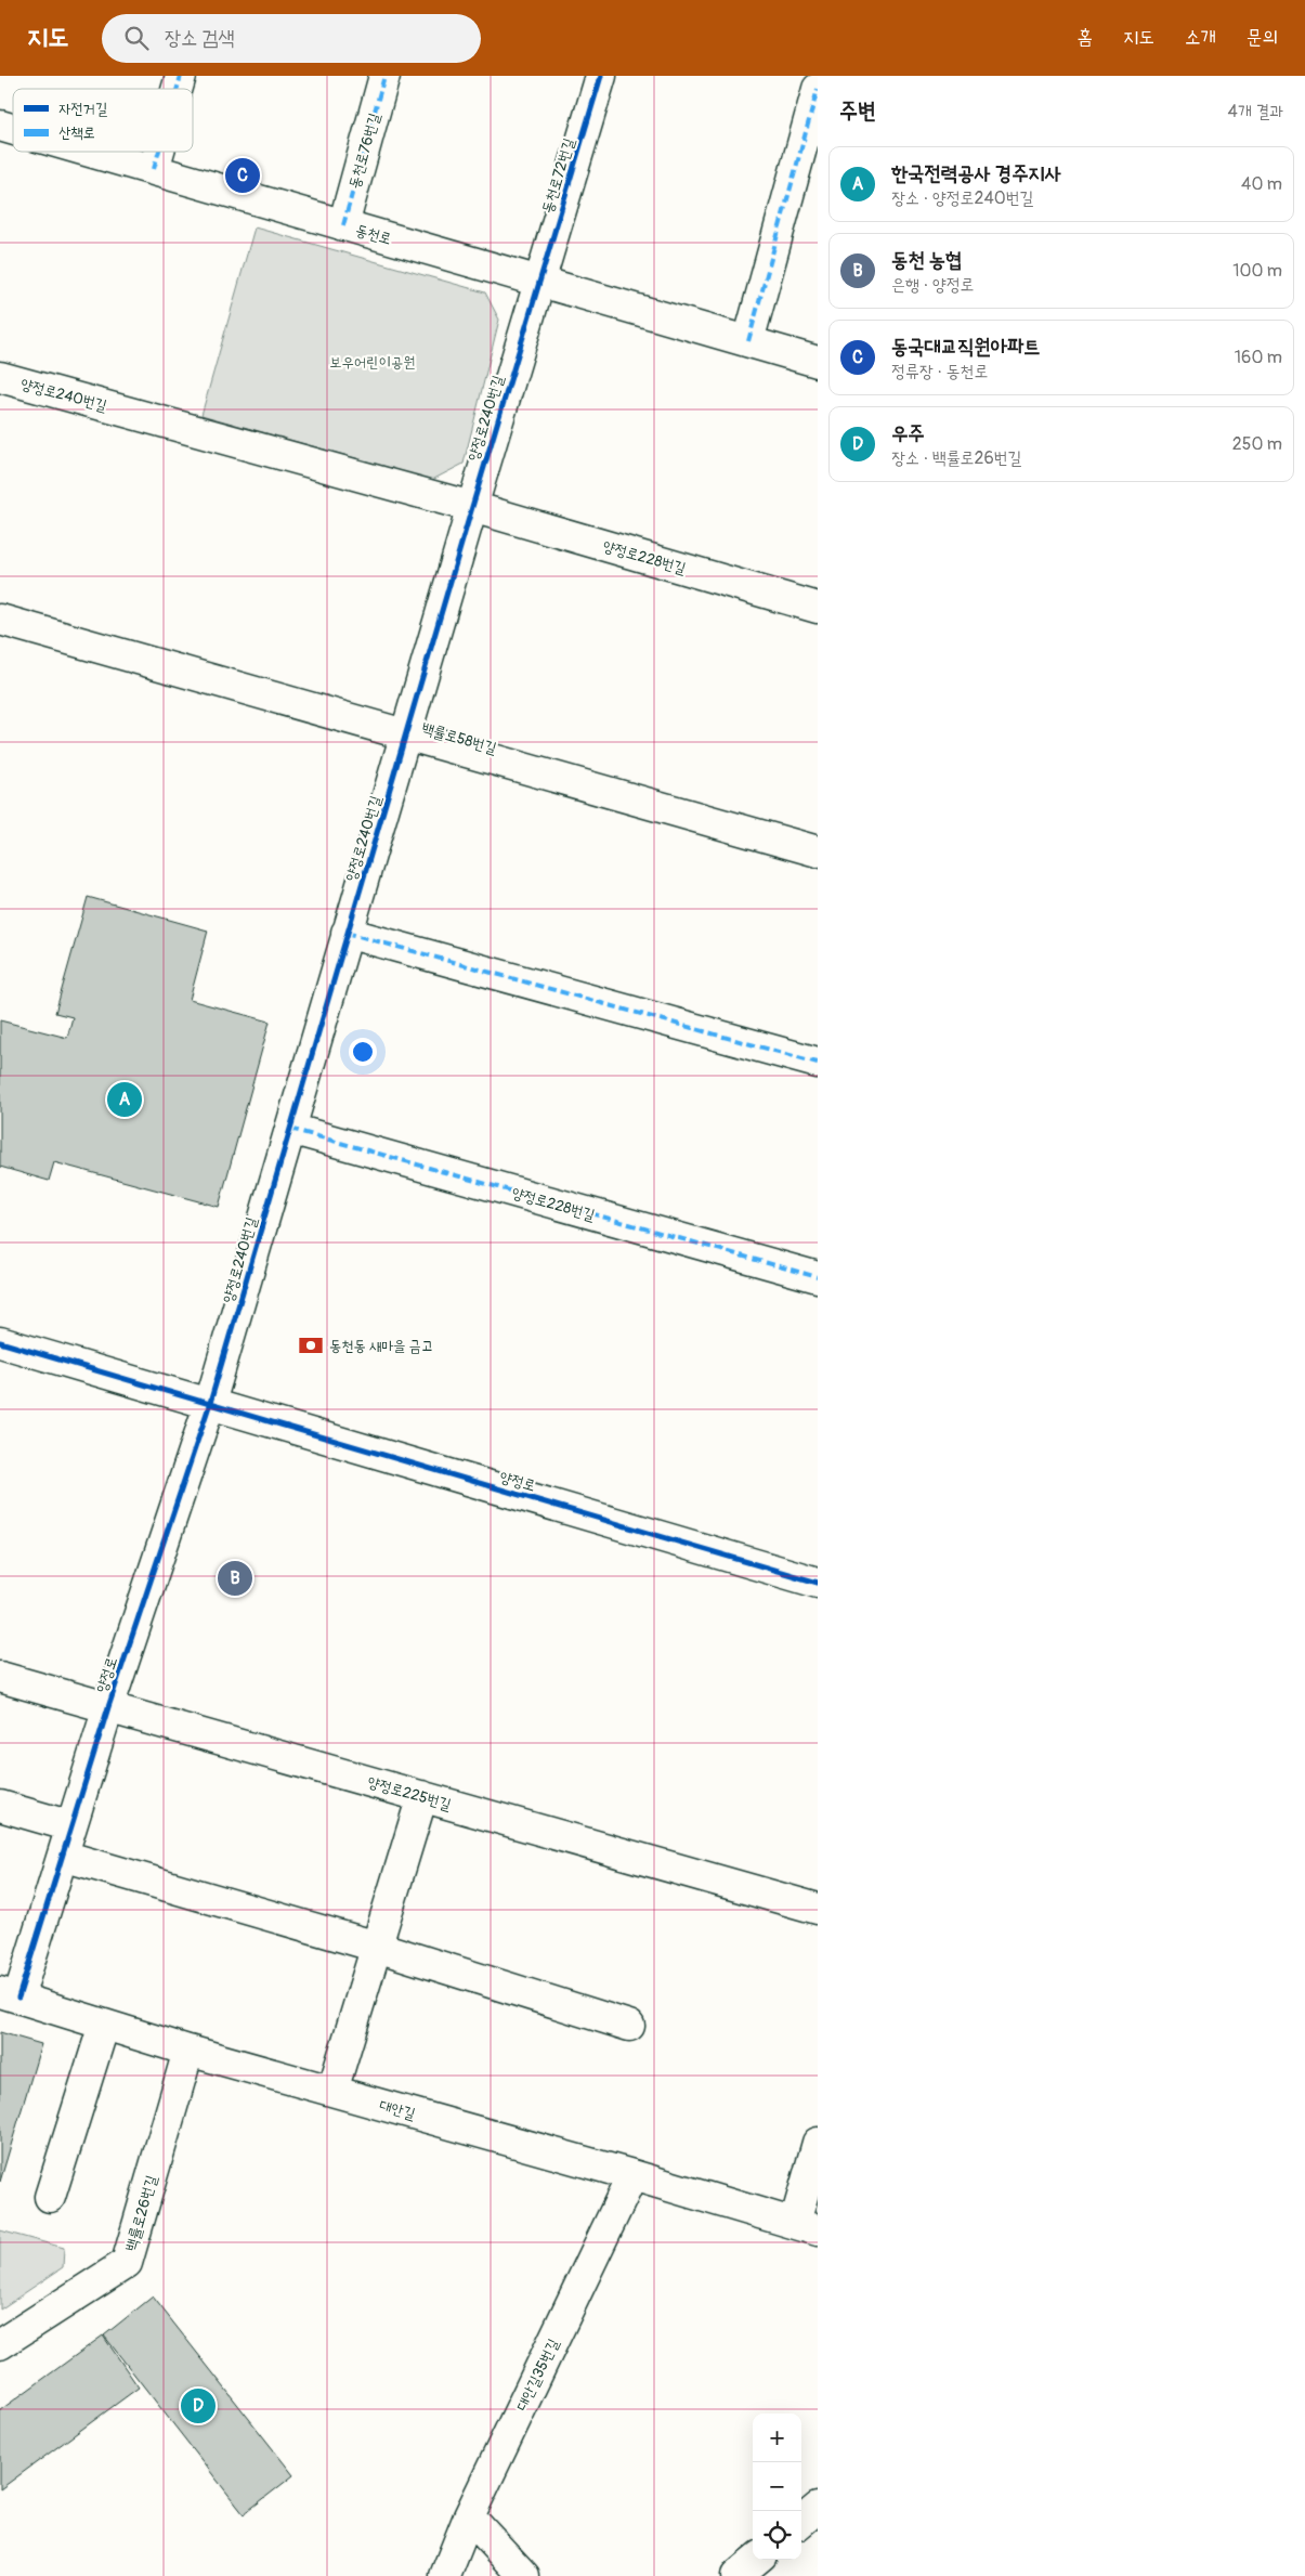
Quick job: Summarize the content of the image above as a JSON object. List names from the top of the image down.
{
  "streets": {
    "street": [
      "동천로76번길",
      "동천로72번길",
      "동천로",
      "양정로240번길",
      "양정로228번길",
      "백률로58번길",
      "양정로",
      "양정로225번길",
      "대안길",
      "백률로26번길",
      "대안길35번길"
    ]
  },
  "crossings": [
    ["동천로76번길", "동천로"],
    ["동천로72번길", "동천로"],
    ["동천로72번길", "양정로240번길"],
    ["동천로", "양정로240번길"],
    ["양정로240번길", "양정로228번길"],
    ["양정로240번길", "백률로58번길"],
    ["양정로240번길", "양정로"],
    ["양정로", "양정로225번길"],
    ["양정로", "대안길"],
    ["대안길", "백률로26번길"],
    ["대안길", "대안길35번길"]
  ],
  "parks": ["보우어린이공원"],
  "places": {
    "bank": ["동천동 새마을 금고"]
  },
  "legend": ["자전거길", "산책로"],
  "page": {
    "header": "지도",
    "search": "장소 검색",
    "nav": [
      "홈",
      "지도",
      "소개",
      "문의"
    ],
    "heading": ["주변", "4개 결과"],
    "list": [
      {
        "mark": "A",
        "name": "한국전력공사 경주지사",
        "note": "장소 · 양정로240번길",
        "value": "40 m"
      },
      {
        "mark": "B",
        "name": "동천 농협",
        "note": "은행 · 양정로",
        "value": "100 m"
      },
      {
        "mark": "C",
        "name": "동국대교직원아파트",
        "note": "정류장 · 동천로",
        "value": "160 m"
      },
      {
        "mark": "D",
        "name": "우주",
        "note": "장소 · 백률로26번길",
        "value": "250 m"
      }
    ],
    "pins": [
      "C",
      "A",
      "B",
      "D"
    ],
    "map_buttons": ["+", "−"]
  }
}
